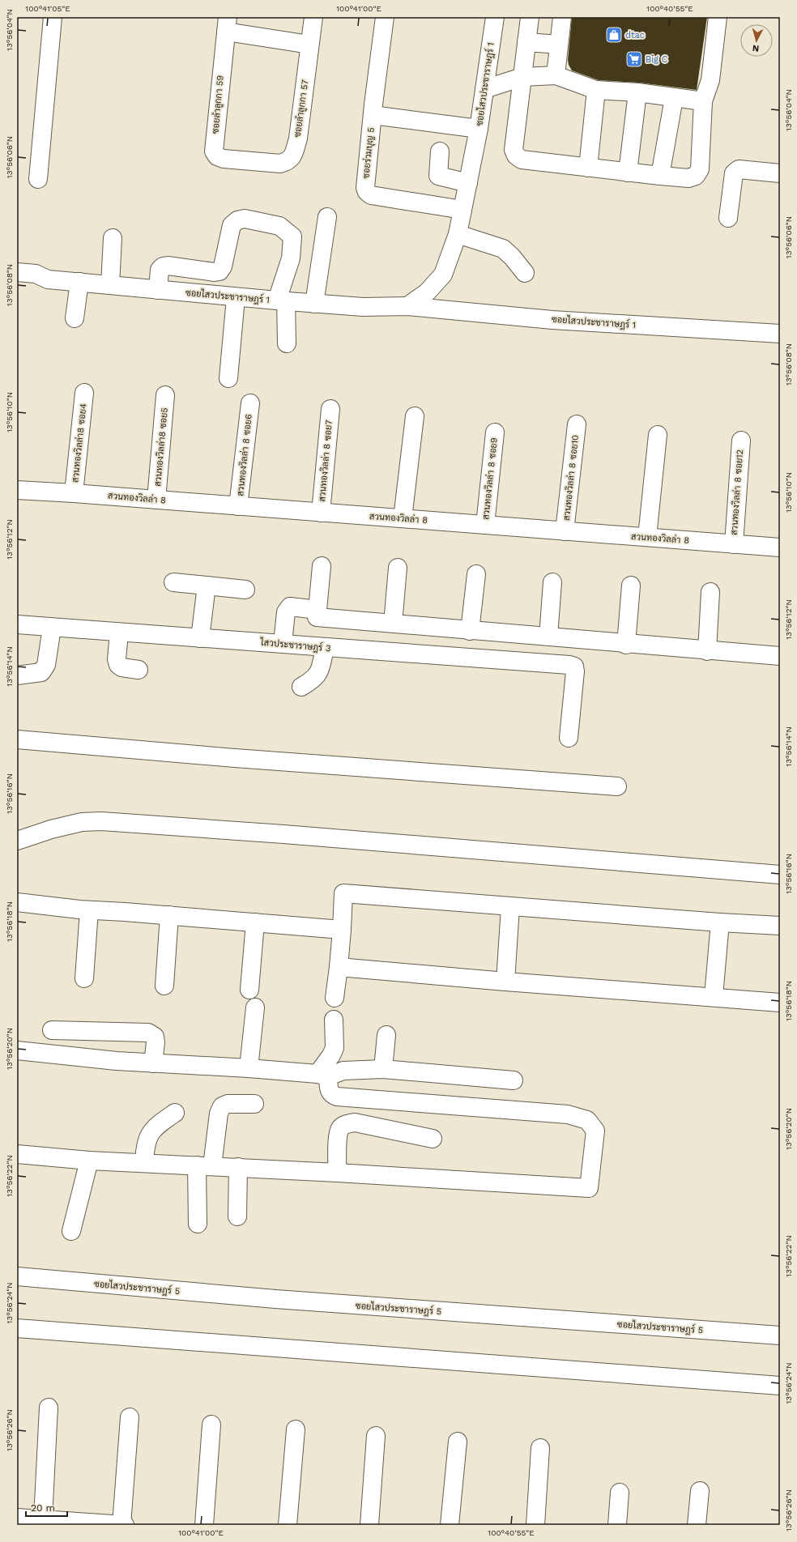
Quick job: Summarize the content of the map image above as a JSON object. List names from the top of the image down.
{
  "streets": {
    "street": [
      "ซอยไสวประชาราษฎร์ 1",
      "ซอยลำลูกกา 59",
      "ซอยลำลูกกา 57",
      "ซอยร่วมบุญ 5",
      "สวนทองวิลล่า8 ซอย4",
      "สวนทองวิลล่า8 ซอย5",
      "สวนทองวิลล่า 8 ซอย6",
      "สวนทองวิลล่า 8 ซอย7",
      "สวนทองวิลล่า 8 ซอย10",
      "สวนทองวิลล่า 8 ซอย9",
      "สวนทองวิลล่า 8 ซอย12",
      "สวนทองวิลล่า 8",
      "ไสวประชาราษฎร์ 3",
      "ซอยไสวประชาราษฎร์ 5"
    ]
  },
  "crossings": [
    ["ซอยไสวประชาราษฎร์ 1", "ซอยร่วมบุญ 5"],
    ["ซอยลำลูกกา 59", "ซอยลำลูกกา 57"],
    ["สวนทองวิลล่า8 ซอย4", "สวนทองวิลล่า 8"],
    ["สวนทองวิลล่า8 ซอย5", "สวนทองวิลล่า 8"],
    ["สวนทองวิลล่า 8 ซอย6", "สวนทองวิลล่า 8"],
    ["สวนทองวิลล่า 8 ซอย7", "สวนทองวิลล่า 8"],
    ["สวนทองวิลล่า 8 ซอย10", "สวนทองวิลล่า 8"],
    ["สวนทองวิลล่า 8 ซอย9", "สวนทองวิลล่า 8"],
    ["สวนทองวิลล่า 8 ซอย12", "สวนทองวิลล่า 8"]
  ],
  "places": {
    "shop": ["dtac"],
    "supermarket": ["Big C"]
  },
  "scale_bar": "20 m",
  "north": "bottom",
  "coordinates": [
    "100°41'05\"E",
    "100°41'00\"E",
    "100°40'55\"E",
    "13°56'04\"N",
    "13°56'06\"N",
    "13°56'08\"N",
    "13°56'10\"N",
    "13°56'12\"N",
    "13°56'14\"N",
    "13°56'16\"N",
    "13°56'18\"N",
    "13°56'20\"N",
    "13°56'22\"N",
    "13°56'24\"N",
    "13°56'26\"N"
  ]
}
